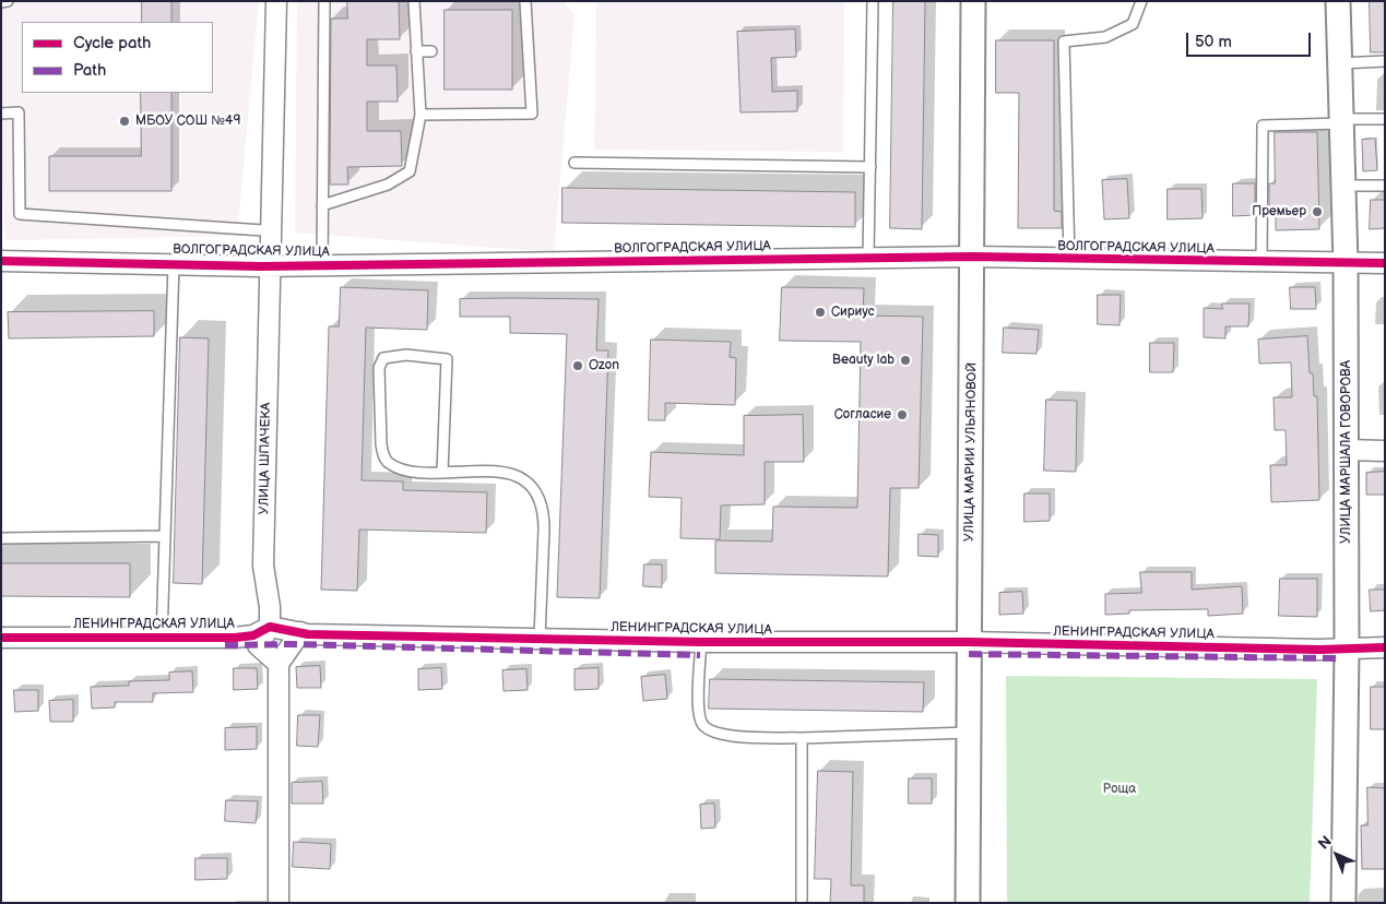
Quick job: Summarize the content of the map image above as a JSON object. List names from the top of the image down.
{
  "streets": {
    "street": [
      "ВОЛГОГРАДСКАЯ УЛИЦА",
      "УЛИЦА МАРИИ УЛЬЯНОВОЙ",
      "УЛИЦА МАРШАЛА ГОВОРОВА",
      "УЛИЦА ШПАЧЕКА",
      "ЛЕНИНГРАДСКАЯ УЛИЦА"
    ]
  },
  "crossings": [
    ["ВОЛГОГРАДСКАЯ УЛИЦА", "УЛИЦА МАРИИ УЛЬЯНОВОЙ"],
    ["ВОЛГОГРАДСКАЯ УЛИЦА", "УЛИЦА МАРШАЛА ГОВОРОВА"],
    ["ВОЛГОГРАДСКАЯ УЛИЦА", "УЛИЦА ШПАЧЕКА"],
    ["УЛИЦА МАРИИ УЛЬЯНОВОЙ", "ЛЕНИНГРАДСКАЯ УЛИЦА"],
    ["УЛИЦА МАРШАЛА ГОВОРОВА", "ЛЕНИНГРАДСКАЯ УЛИЦА"],
    ["УЛИЦА ШПАЧЕКА", "ЛЕНИНГРАДСКАЯ УЛИЦА"]
  ],
  "parks": ["Роща"],
  "places": [
    "МБОУ СОШ №49",
    "Премьер",
    "Сириус",
    "Beauty lab",
    "Ozon",
    "Согласие"
  ],
  "legend": ["Cycle path", "Path"],
  "scale_bar": "50 m",
  "north": "top left"
}
